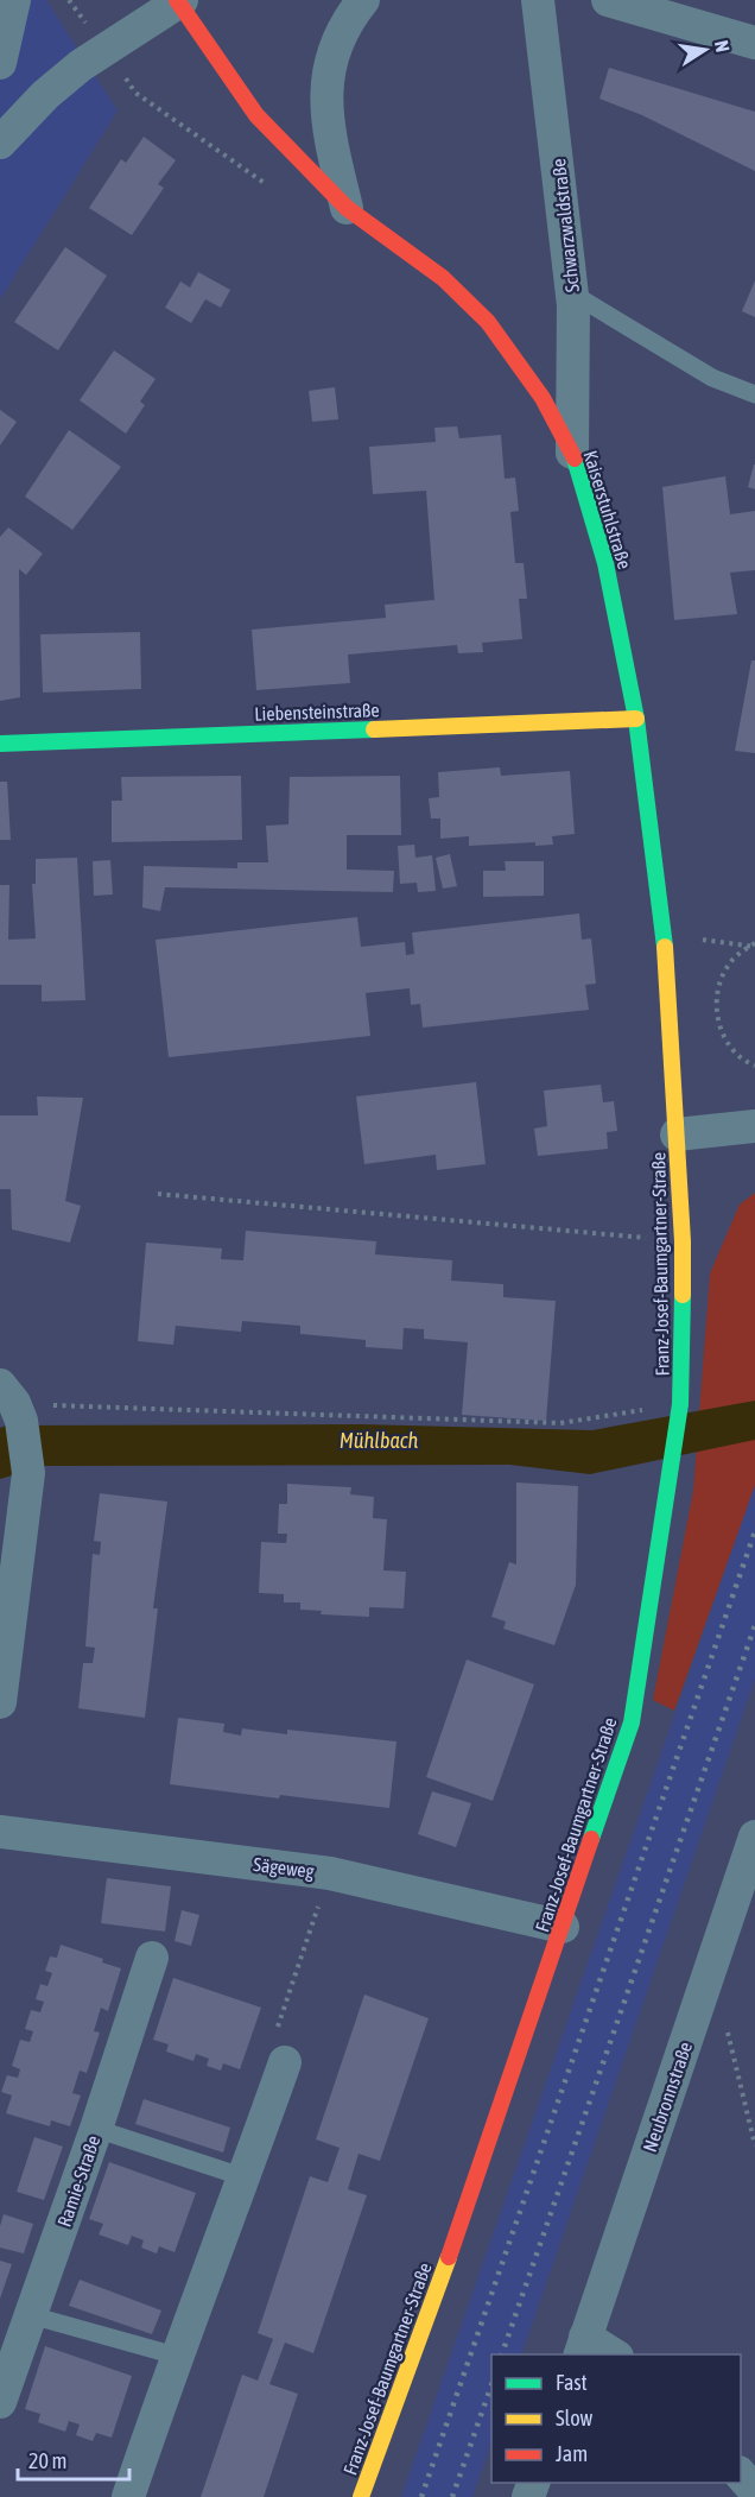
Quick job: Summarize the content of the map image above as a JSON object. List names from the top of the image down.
{
  "streets": {
    "main road": ["Kaiserstuhlstraße", "Liebensteinstraße", "Franz-Josef-Baumgartner-Straße"],
    "street": [
      "Schwarzwaldstraße",
      "Sägeweg",
      "Neubronnstraße",
      "Ramie-Straße"
    ]
  },
  "crossings": [
    ["Schwarzwaldstraße", "Kaiserstuhlstraße"],
    ["Kaiserstuhlstraße", "Liebensteinstraße"],
    ["Kaiserstuhlstraße", "Franz-Josef-Baumgartner-Straße"],
    ["Franz-Josef-Baumgartner-Straße", "Sägeweg"]
  ],
  "water": ["Mühlbach"],
  "legend": ["Fast", "Slow", "Jam"],
  "scale_bar": "20 m",
  "north": "right"
}
